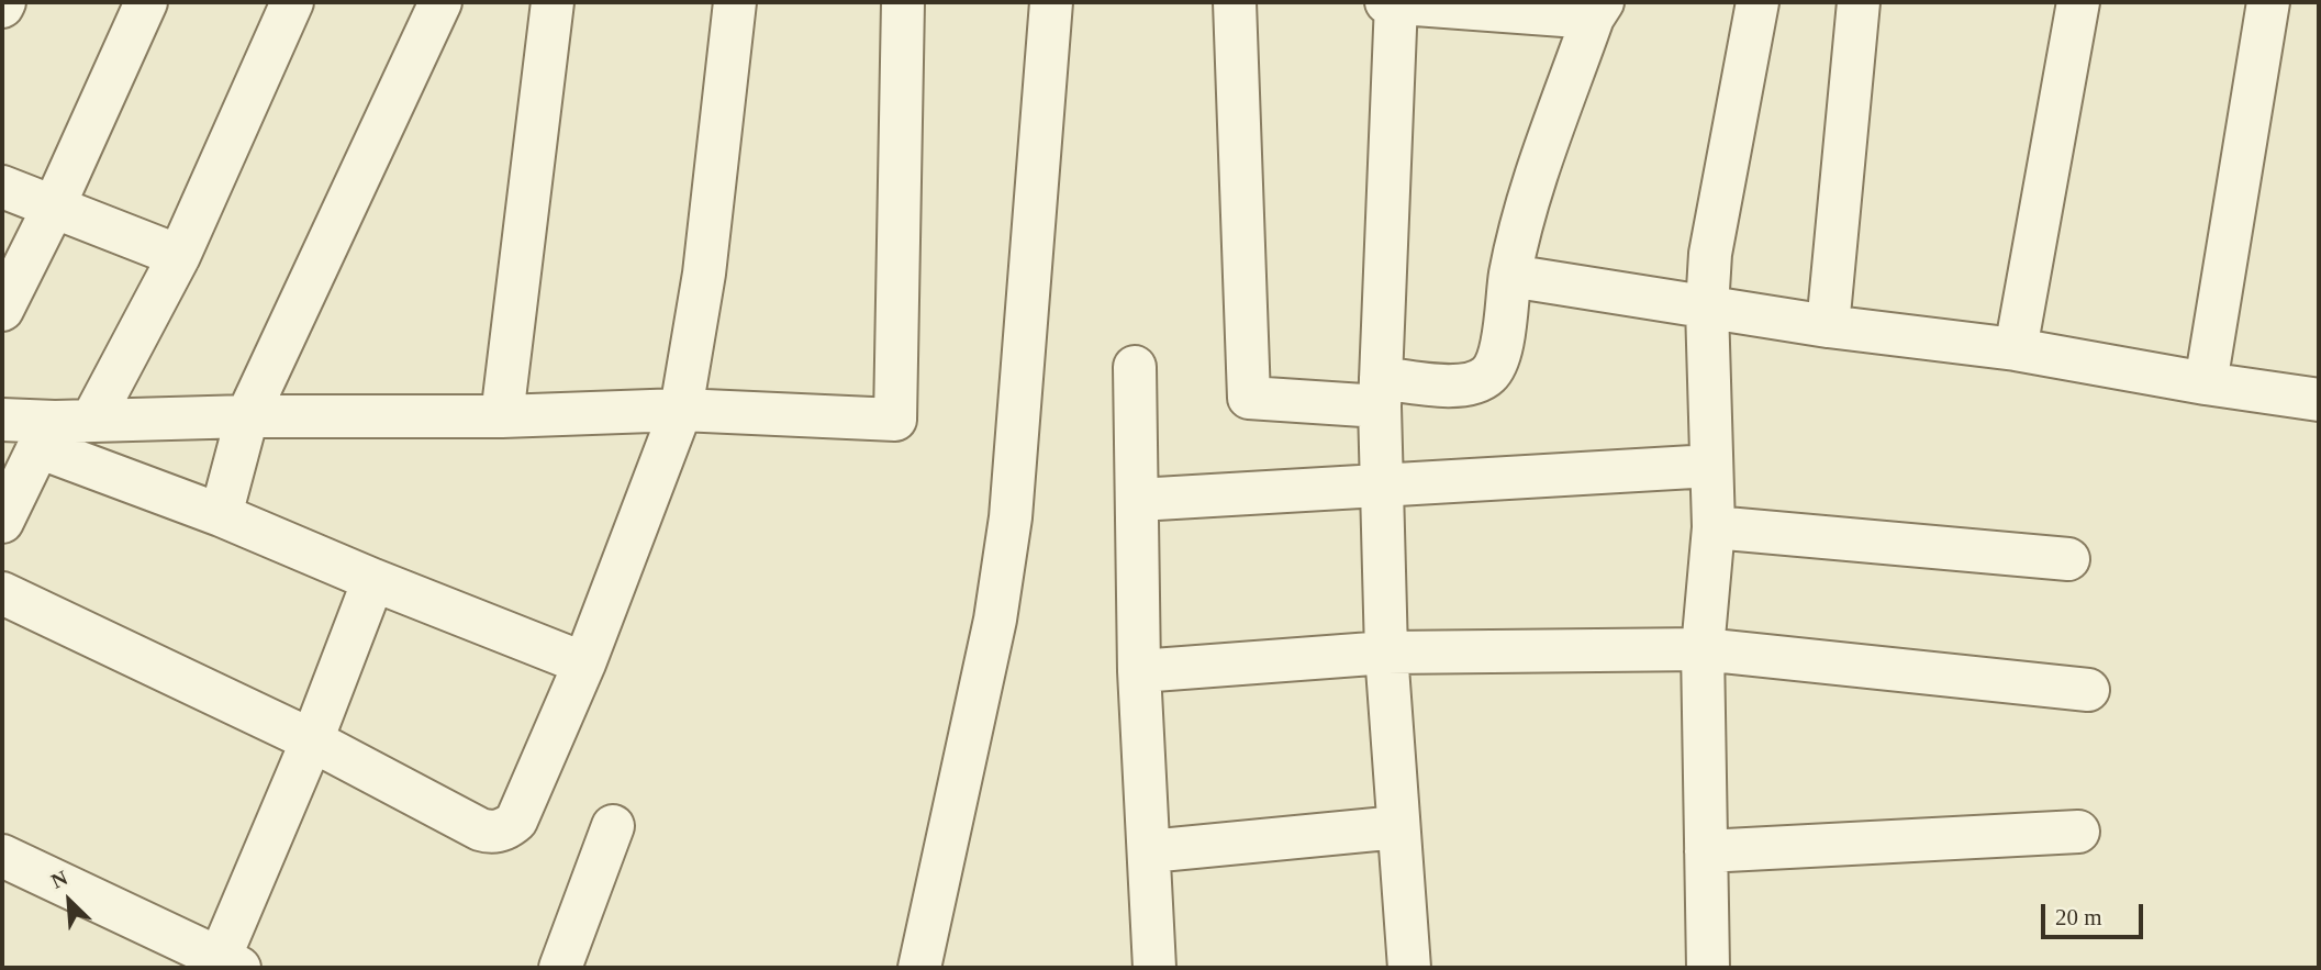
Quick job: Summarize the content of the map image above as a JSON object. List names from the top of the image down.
{
  "scale_bar": "20 m",
  "north": "top left"
}
